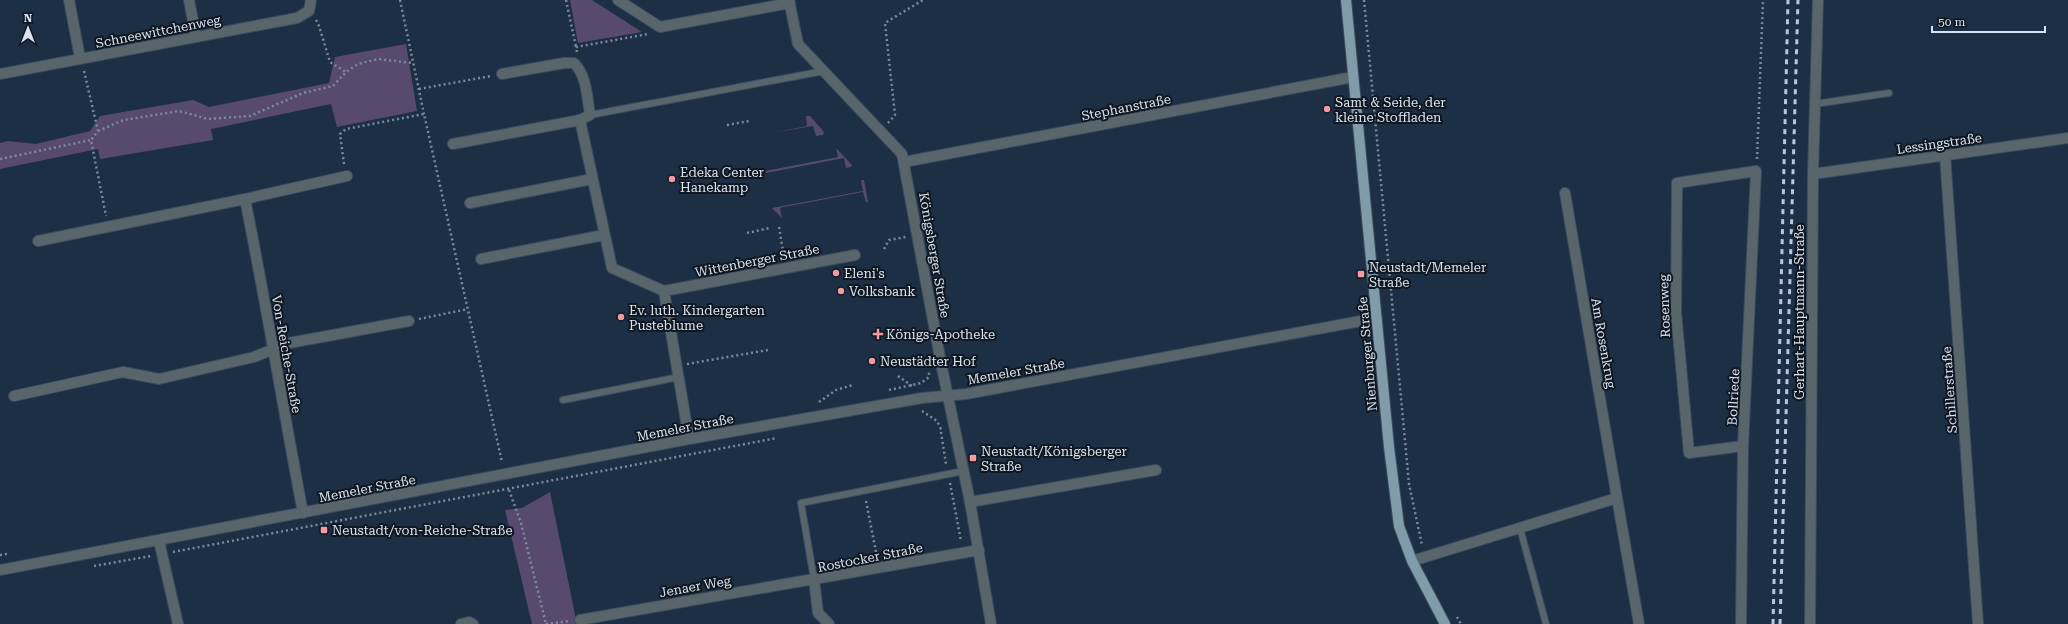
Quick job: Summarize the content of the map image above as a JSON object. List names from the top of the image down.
{
  "streets": {
    "main road": ["Nienburger Straße"],
    "street": [
      "Schneewittchenweg",
      "Stephanstraße",
      "Lessingstraße",
      "Königsberger Straße",
      "Wittenberger Straße",
      "Rosenweg",
      "Gerhart-Hauptmann-Straße",
      "Am Rosenkrug",
      "Von-Reiche-Straße",
      "Memeler Straße",
      "Schillerstraße",
      "Bollriede",
      "Rostocker Straße",
      "Jenaer Weg"
    ]
  },
  "crossings": [
    ["Stephanstraße", "Königsberger Straße"],
    ["Stephanstraße", "Nienburger Straße"],
    ["Lessingstraße", "Gerhart-Hauptmann-Straße"],
    ["Lessingstraße", "Schillerstraße"],
    ["Königsberger Straße", "Memeler Straße"],
    ["Königsberger Straße", "Rostocker Straße"],
    ["Rosenweg", "Bollriede"],
    ["Von-Reiche-Straße", "Memeler Straße"],
    ["Nienburger Straße", "Memeler Straße"],
    ["Rostocker Straße", "Jenaer Weg"]
  ],
  "places": {
    "other": [
      "Samt & Seide, der kleine Stoffladen",
      "Edeka Center Hanekamp",
      "Eleni's",
      "Volksbank",
      "Ev. luth. Kindergarten Pusteblume",
      "Neustädter Hof"
    ],
    "transit": ["Neustadt/Memeler Straße", "Neustadt/Königsberger Straße", "Neustadt/von-Reiche-Straße"],
    "health": ["Königs-Apotheke"]
  },
  "scale_bar": "50 m",
  "north": "top"
}
